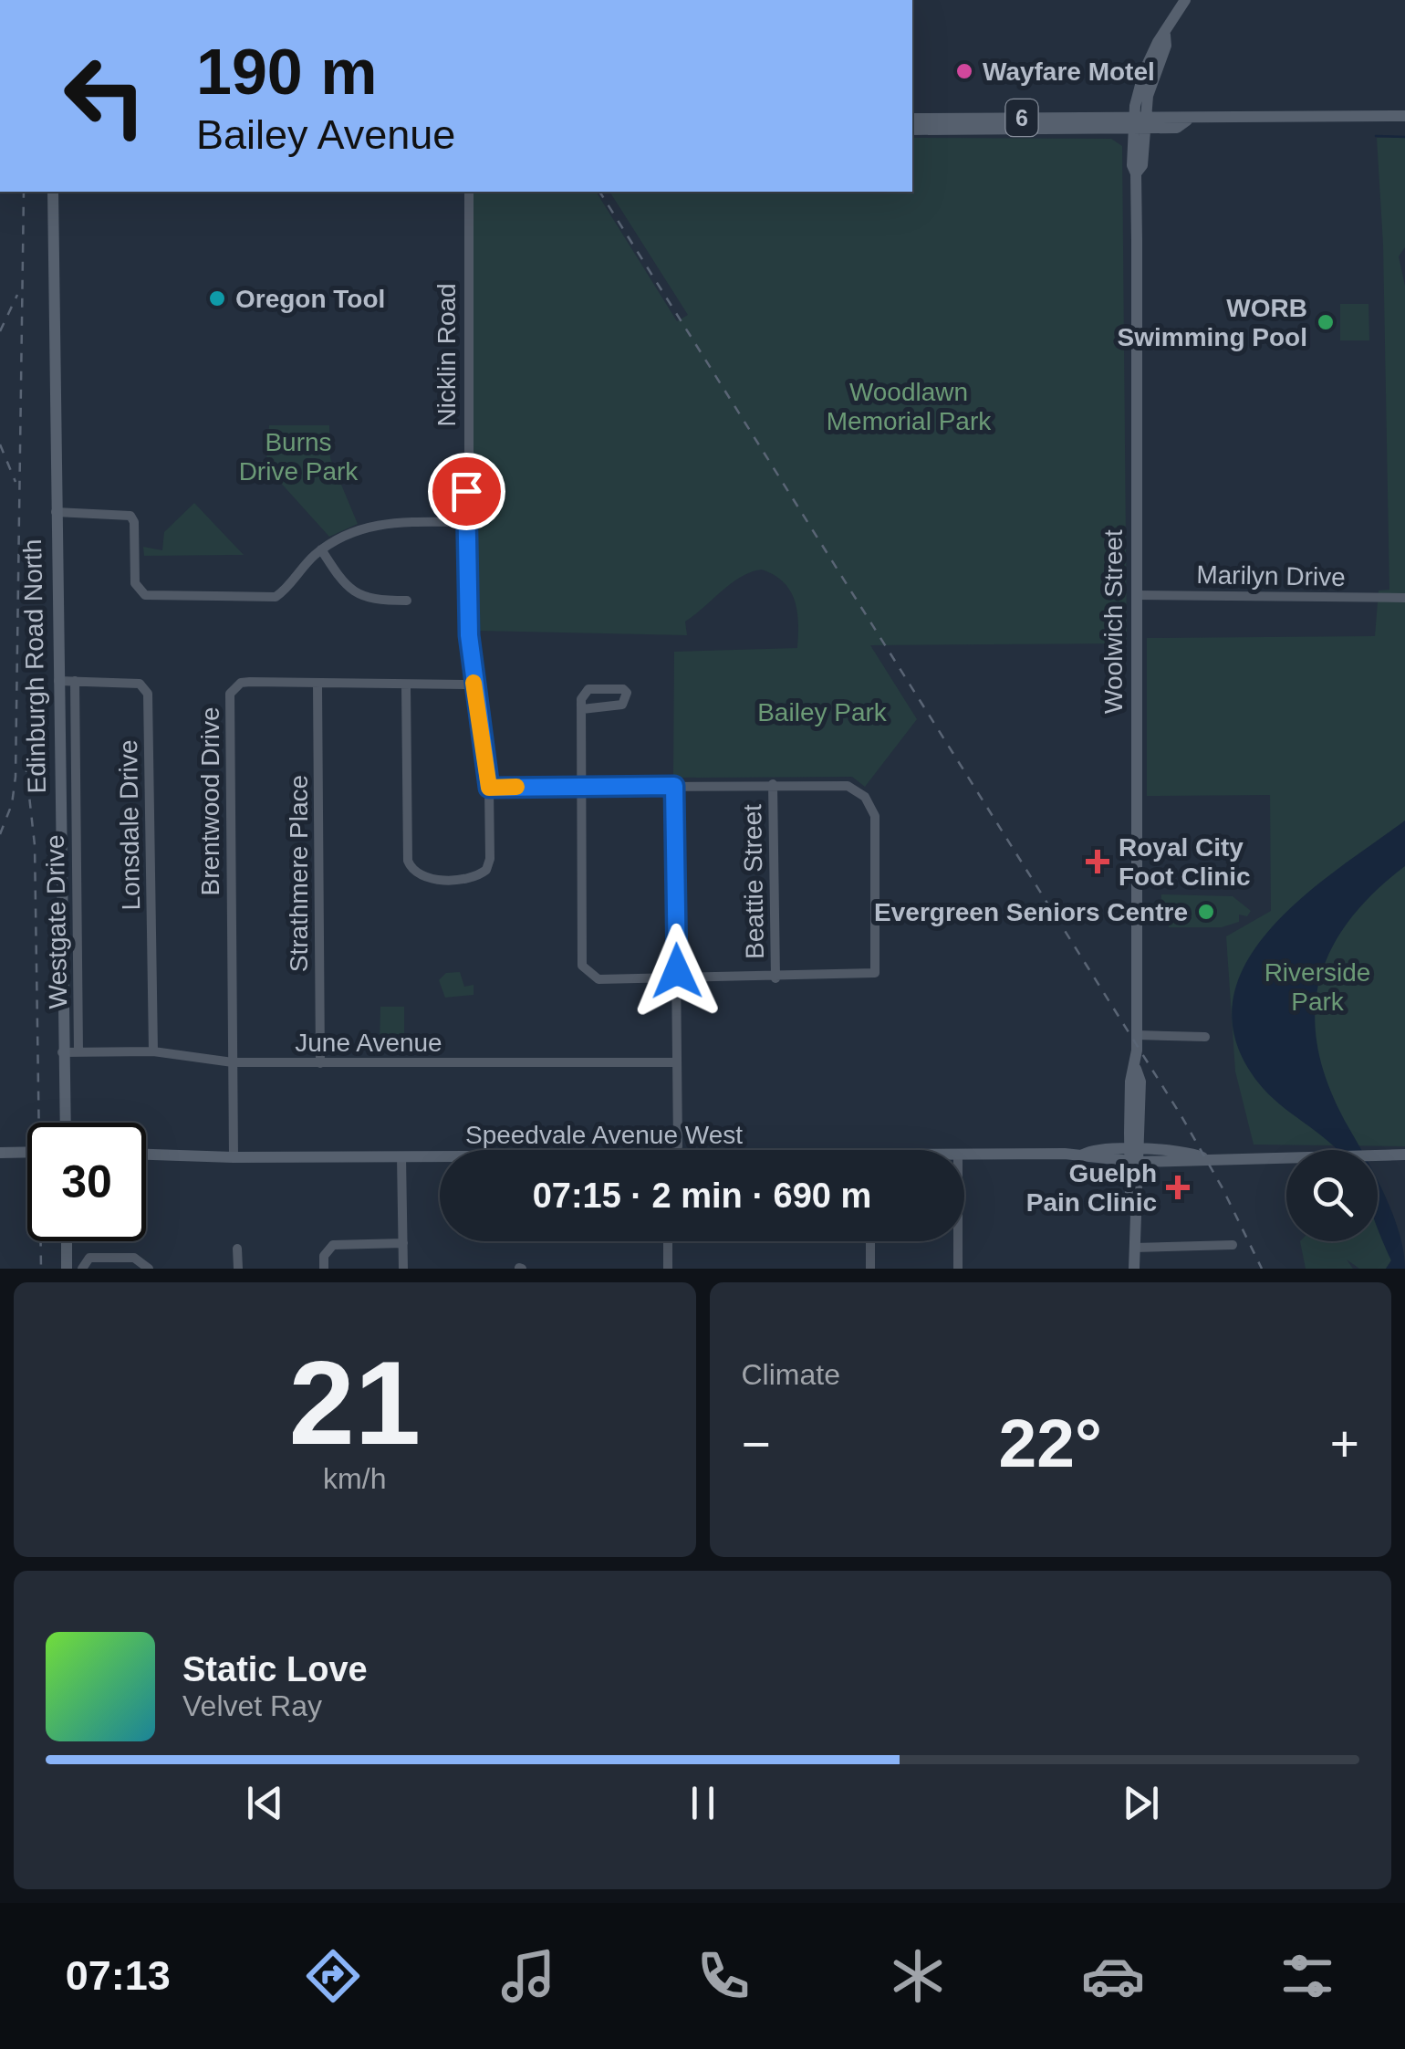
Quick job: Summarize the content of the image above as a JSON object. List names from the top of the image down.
{
  "streets": {
    "main road": [
      "6",
      "Woolwich Street",
      "Edinburgh Road North",
      "Speedvale Avenue West"
    ],
    "street": [
      "Nicklin Road",
      "Marilyn Drive",
      "Brentwood Drive",
      "Lonsdale Drive",
      "Strathmere Place",
      "Beattie Street",
      "Westgate Drive",
      "June Avenue"
    ]
  },
  "crossings": [
    ["6", "Woolwich Street"],
    ["Nicklin Road", "Brentwood Drive"],
    ["Marilyn Drive", "Woolwich Street"],
    ["Woolwich Street", "Speedvale Avenue West"],
    ["Edinburgh Road North", "Lonsdale Drive"],
    ["Edinburgh Road North", "June Avenue"],
    ["Brentwood Drive", "Strathmere Place"],
    ["Brentwood Drive", "June Avenue"],
    ["Brentwood Drive", "Speedvale Avenue West"],
    ["Lonsdale Drive", "Westgate Drive"],
    ["Lonsdale Drive", "June Avenue"],
    ["Strathmere Place", "June Avenue"],
    ["Westgate Drive", "June Avenue"]
  ],
  "parks": [
    "Woodlawn Memorial Park",
    "Burns Drive Park",
    "Bailey Park",
    "Riverside Park"
  ],
  "places": {
    "other": [
      "Wayfare Motel",
      "Oregon Tool",
      "WORB Swimming Pool",
      "Evergreen Seniors Centre"
    ],
    "health": ["Royal City Foot Clinic", "Guelph Pain Clinic"]
  },
  "page": {
    "turn": ["190 m", "Bailey Avenue"],
    "limit": "30",
    "trip": "07:15 · 2 min · 690 m",
    "tile": [
      ["21", "km/h"],
      "Climate"
    ],
    "heat": ["−", "22°", "+"],
    "song": ["Static Love", "Velvet Ray"],
    "tabs": "07:13"
  }
}
